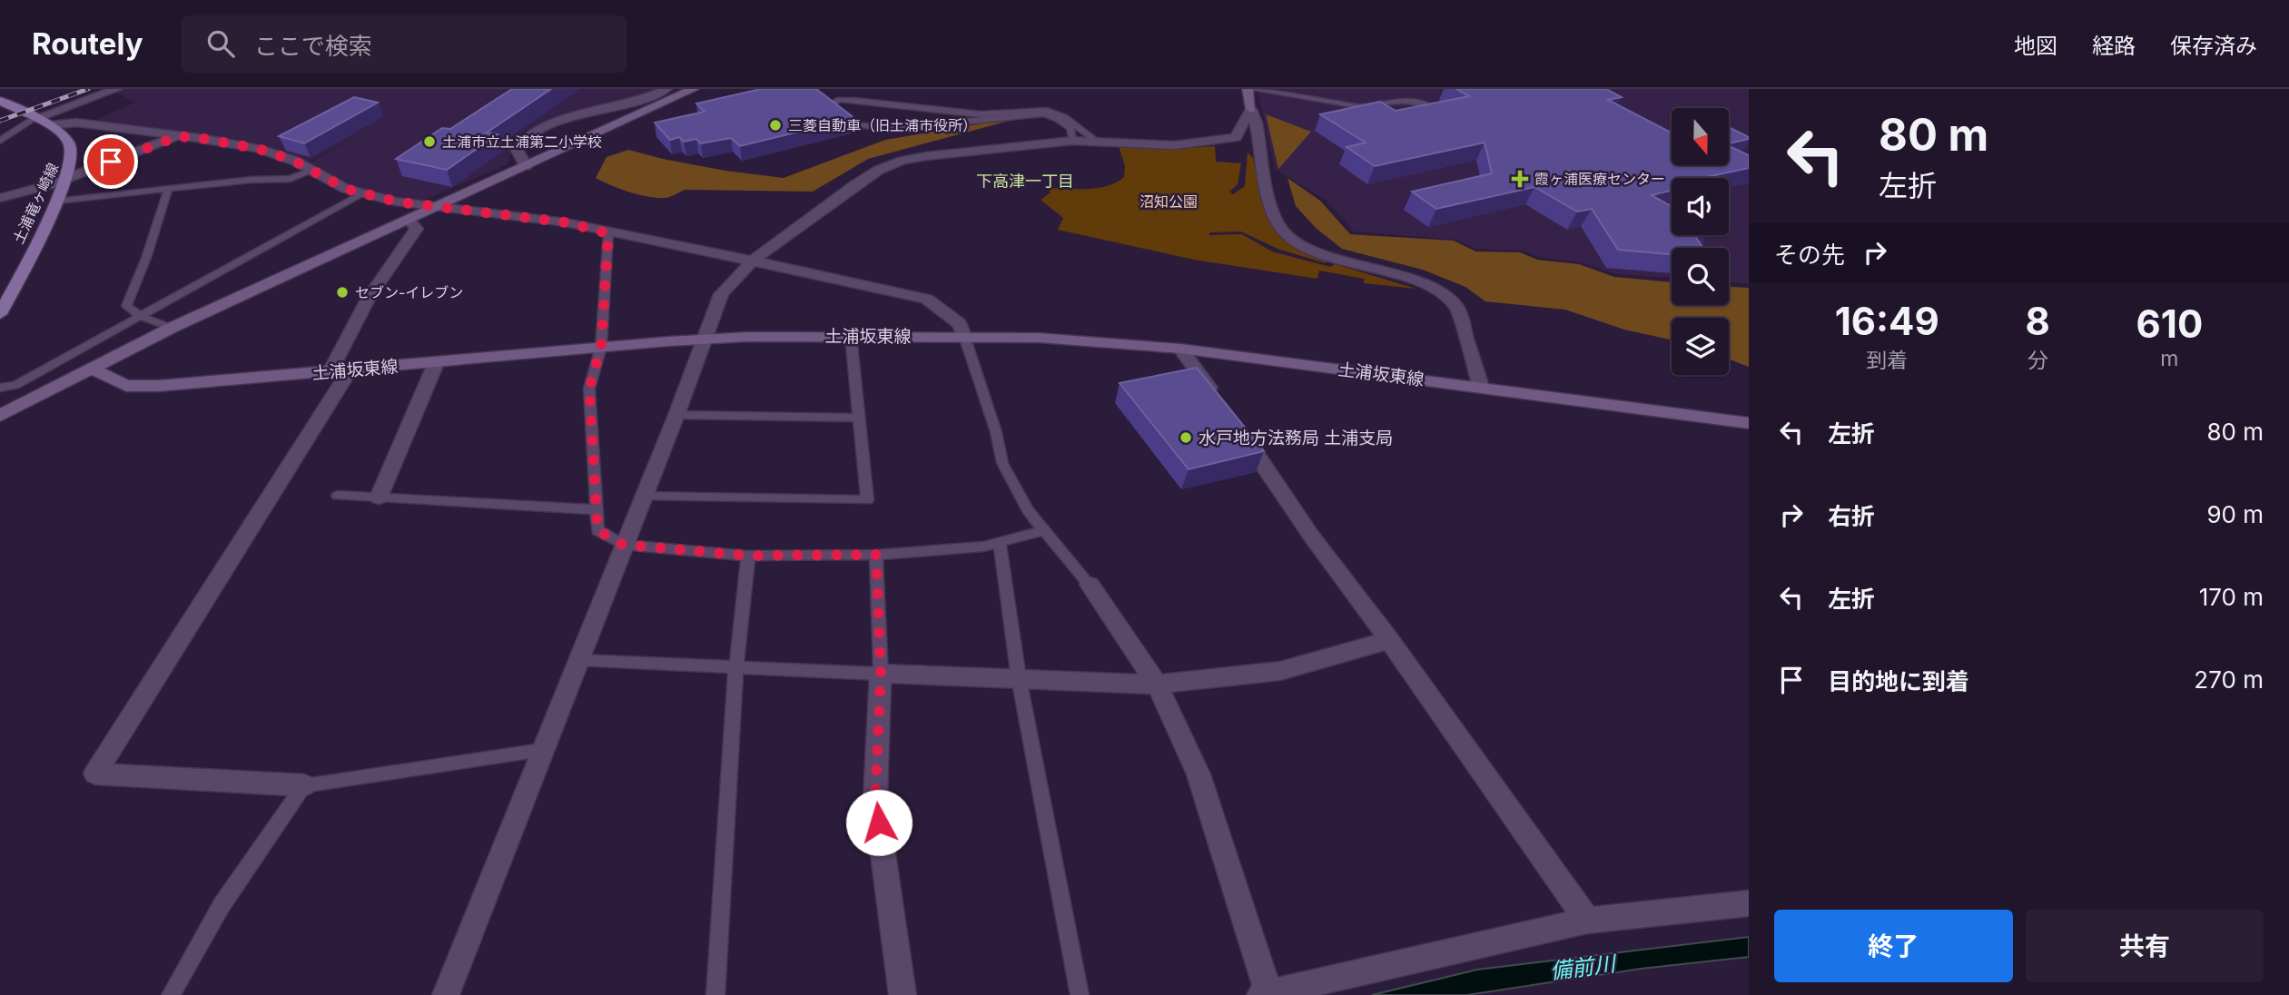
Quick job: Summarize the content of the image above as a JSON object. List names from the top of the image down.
{
  "streets": {
    "main road": ["土浦竜ヶ崎線", "土浦坂東線"]
  },
  "districts": ["下高津一丁目"],
  "water": ["備前川"],
  "parks": ["沼知公園"],
  "places": {
    "other": [
      "三菱自動車（旧土浦市役所）",
      "土浦市立土浦第二小学校",
      "セブン-イレブン",
      "水戸地方法務局 土浦支局"
    ],
    "health": ["霞ヶ浦医療センター"]
  },
  "north": "bottom",
  "page": {
    "header": "Routely",
    "search": "ここで検索",
    "nav": ["地図", "経路", "保存済み"],
    "turn": ["80 m", "左折"],
    "then": "その先",
    "eta": [
      "16:49",
      "到着",
      "8",
      "分",
      "610",
      "m"
    ],
    "list": [
      {
        "name": "左折",
        "value": "80 m"
      },
      {
        "name": "右折",
        "value": "90 m"
      },
      {
        "name": "左折",
        "value": "170 m"
      },
      {
        "name": "目的地に到着",
        "value": "270 m"
      }
    ],
    "buttons": ["終了", "共有"]
  }
}
